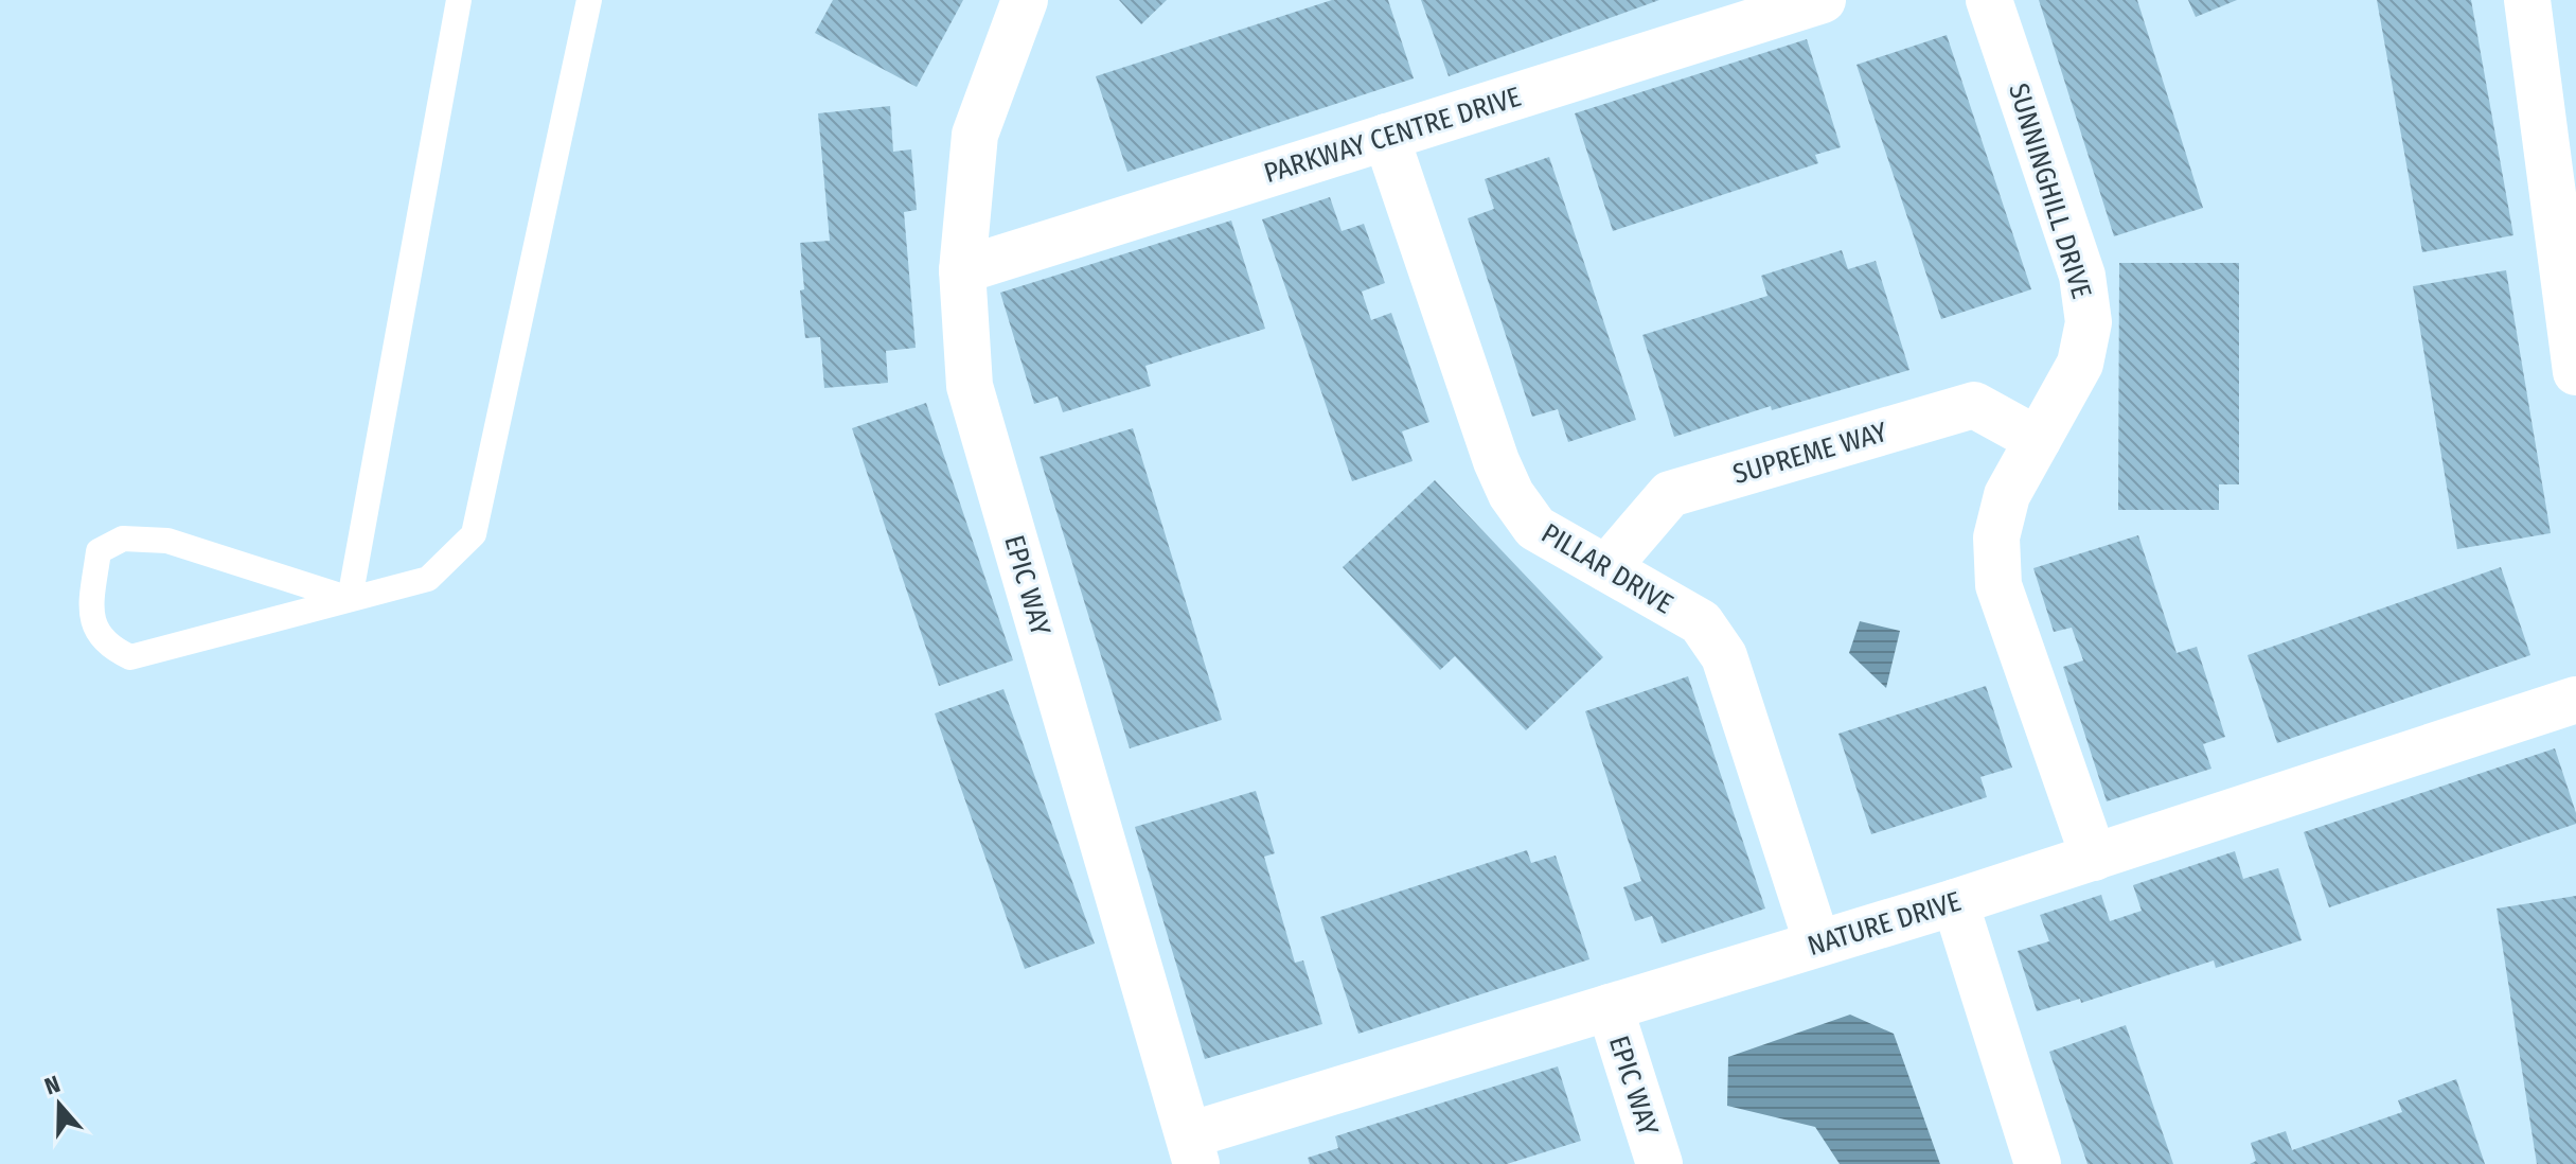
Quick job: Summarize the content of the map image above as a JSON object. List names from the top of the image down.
{
  "streets": {
    "street": [
      "PARKWAY CENTRE DRIVE",
      "SUNNINGHILL DRIVE",
      "SUPREME WAY",
      "PILLAR DRIVE",
      "EPIC WAY",
      "NATURE DRIVE"
    ]
  },
  "crossings": [
    ["PARKWAY CENTRE DRIVE", "PILLAR DRIVE"],
    ["PARKWAY CENTRE DRIVE", "EPIC WAY"],
    ["SUNNINGHILL DRIVE", "SUPREME WAY"],
    ["SUNNINGHILL DRIVE", "NATURE DRIVE"],
    ["SUPREME WAY", "PILLAR DRIVE"],
    ["PILLAR DRIVE", "NATURE DRIVE"],
    ["EPIC WAY", "NATURE DRIVE"]
  ],
  "north": "top"
}
